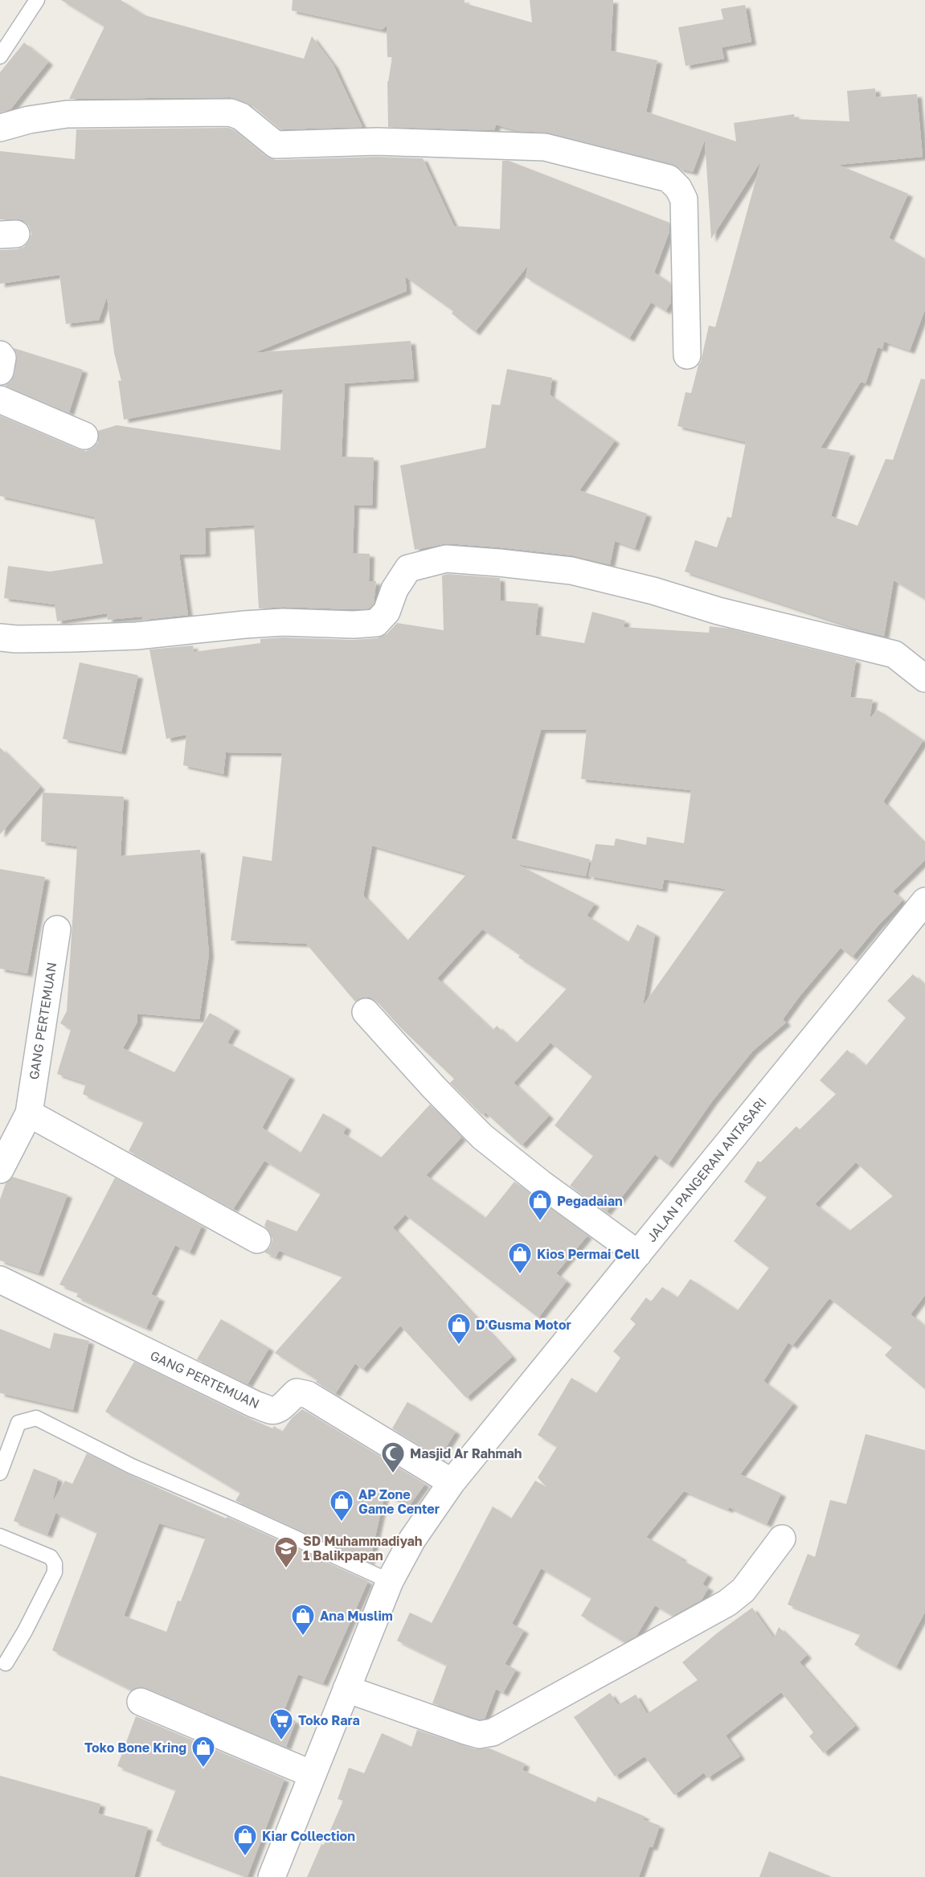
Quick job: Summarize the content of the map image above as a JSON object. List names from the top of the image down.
{
  "streets": {
    "street": ["GANG PERTEMUAN", "JALAN PANGERAN ANTASARI"]
  },
  "crossings": [
    ["GANG PERTEMUAN", "JALAN PANGERAN ANTASARI"]
  ],
  "places": {
    "shop": [
      "Pegadaian",
      "Kios Permai Cell",
      "D'Gusma Motor",
      "AP Zone Game Center",
      "Ana Muslim",
      "Toko Bone Kring",
      "Kiar Collection"
    ],
    "mosque": ["Masjid Ar Rahmah"],
    "school or university": ["SD Muhammadiyah 1 Balikpapan"],
    "supermarket": ["Toko Rara"]
  }
}
